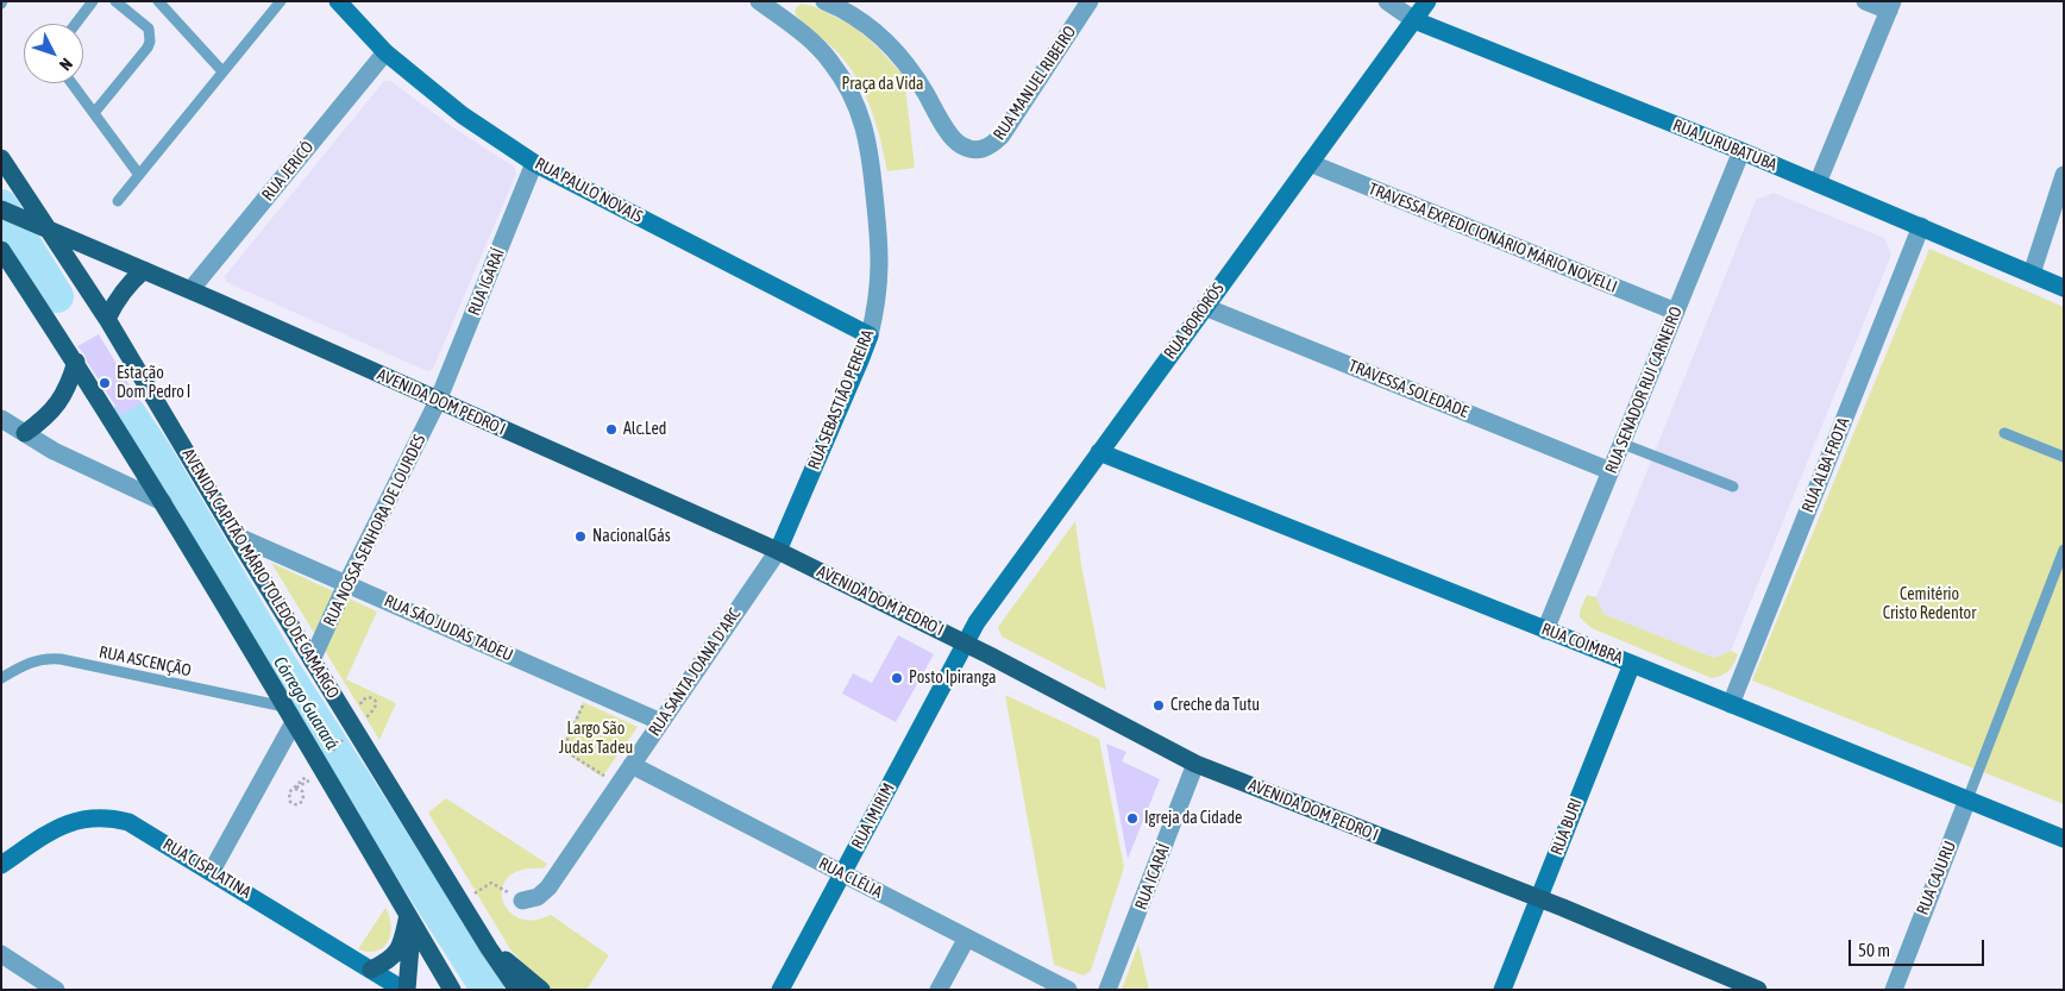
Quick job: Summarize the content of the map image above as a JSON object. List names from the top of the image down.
{
  "streets": {
    "main road": ["AVENIDA DOM PEDRO I", "AVENIDA CAPITÃO MÁRIO TOLEDO DE CAMARGO"],
    "street": [
      "RUA MANUEL RIBEIRO",
      "RUA JURUBATUBA",
      "RUA JERICÓ",
      "RUA PAULO NOVAIS",
      "TRAVESSA EXPEDICIONÁRIO MÁRIO NOVELLI",
      "RUA IGARAÍ",
      "RUA BORORÓS",
      "TRAVESSA SOLEDADE",
      "RUA SENADOR RUI CARNEIRO",
      "RUA SEBASTIÃO PEREIRA",
      "RUA ALBA FROTA",
      "RUA NOSSA SENHORA DE LOURDES",
      "RUA SÃO JUDAS TADEU",
      "RUA COIMBRA",
      "RUA SANTA JOANA D'ARC",
      "RUA IMIRIM",
      "RUA BURI",
      "RUA CISPLATINA",
      "RUA ICARAÍ",
      "RUA CLÉLIA",
      "RUA CAJURU"
    ],
    "lane": ["RUA ASCENÇÃO"]
  },
  "crossings": [
    ["RUA JURUBATUBA", "RUA BORORÓS"],
    ["RUA JURUBATUBA", "RUA SENADOR RUI CARNEIRO"],
    ["RUA JURUBATUBA", "RUA ALBA FROTA"],
    ["RUA JERICÓ", "RUA PAULO NOVAIS"],
    ["RUA JERICÓ", "AVENIDA DOM PEDRO I"],
    ["RUA PAULO NOVAIS", "RUA IGARAÍ"],
    ["RUA PAULO NOVAIS", "RUA SEBASTIÃO PEREIRA"],
    ["TRAVESSA EXPEDICIONÁRIO MÁRIO NOVELLI", "RUA BORORÓS"],
    ["TRAVESSA EXPEDICIONÁRIO MÁRIO NOVELLI", "RUA SENADOR RUI CARNEIRO"],
    ["RUA IGARAÍ", "AVENIDA DOM PEDRO I"],
    ["RUA IGARAÍ", "RUA NOSSA SENHORA DE LOURDES"],
    ["RUA BORORÓS", "TRAVESSA SOLEDADE"],
    ["RUA BORORÓS", "AVENIDA DOM PEDRO I"],
    ["RUA BORORÓS", "RUA COIMBRA"],
    ["RUA BORORÓS", "RUA IMIRIM"],
    ["TRAVESSA SOLEDADE", "RUA SENADOR RUI CARNEIRO"],
    ["RUA SENADOR RUI CARNEIRO", "RUA COIMBRA"],
    ["RUA SEBASTIÃO PEREIRA", "AVENIDA DOM PEDRO I"],
    ["RUA SEBASTIÃO PEREIRA", "RUA SANTA JOANA D'ARC"],
    ["AVENIDA DOM PEDRO I", "RUA NOSSA SENHORA DE LOURDES"],
    ["AVENIDA DOM PEDRO I", "AVENIDA CAPITÃO MÁRIO TOLEDO DE CAMARGO"],
    ["AVENIDA DOM PEDRO I", "RUA SANTA JOANA D'ARC"],
    ["AVENIDA DOM PEDRO I", "RUA IMIRIM"],
    ["AVENIDA DOM PEDRO I", "RUA BURI"],
    ["AVENIDA DOM PEDRO I", "RUA ICARAÍ"],
    ["RUA ALBA FROTA", "RUA COIMBRA"],
    ["RUA NOSSA SENHORA DE LOURDES", "AVENIDA CAPITÃO MÁRIO TOLEDO DE CAMARGO"],
    ["RUA NOSSA SENHORA DE LOURDES", "RUA SÃO JUDAS TADEU"],
    ["AVENIDA CAPITÃO MÁRIO TOLEDO DE CAMARGO", "RUA SÃO JUDAS TADEU"],
    ["RUA SÃO JUDAS TADEU", "RUA SANTA JOANA D'ARC"],
    ["RUA COIMBRA", "RUA BURI"],
    ["RUA COIMBRA", "RUA CAJURU"],
    ["RUA SANTA JOANA D'ARC", "RUA CLÉLIA"],
    ["RUA IMIRIM", "RUA CLÉLIA"]
  ],
  "water": ["Córrego Guarará"],
  "parks": ["Praça da Vida", "Cemitério Cristo Redentor", "Largo São Judas Tadeu"],
  "places": [
    "Estação Dom Pedro I",
    "Alc.Led",
    "NacionalGás",
    "Posto Ipiranga",
    "Creche da Tutu",
    "Igreja da Cidade"
  ],
  "scale_bar": "50 m",
  "north": "bottom right"
}
